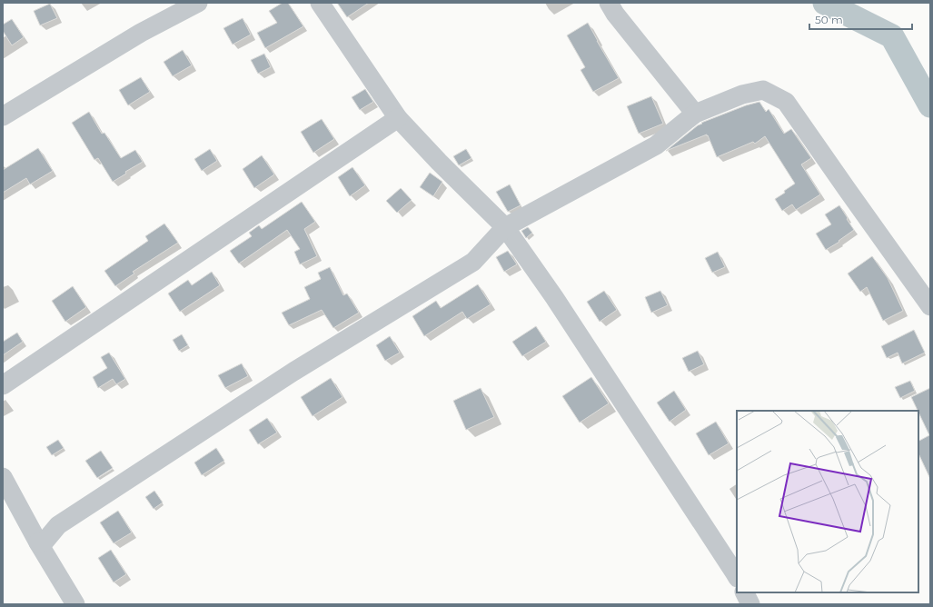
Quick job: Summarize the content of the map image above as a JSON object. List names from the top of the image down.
{
  "scale_bar": "50 m"
}
